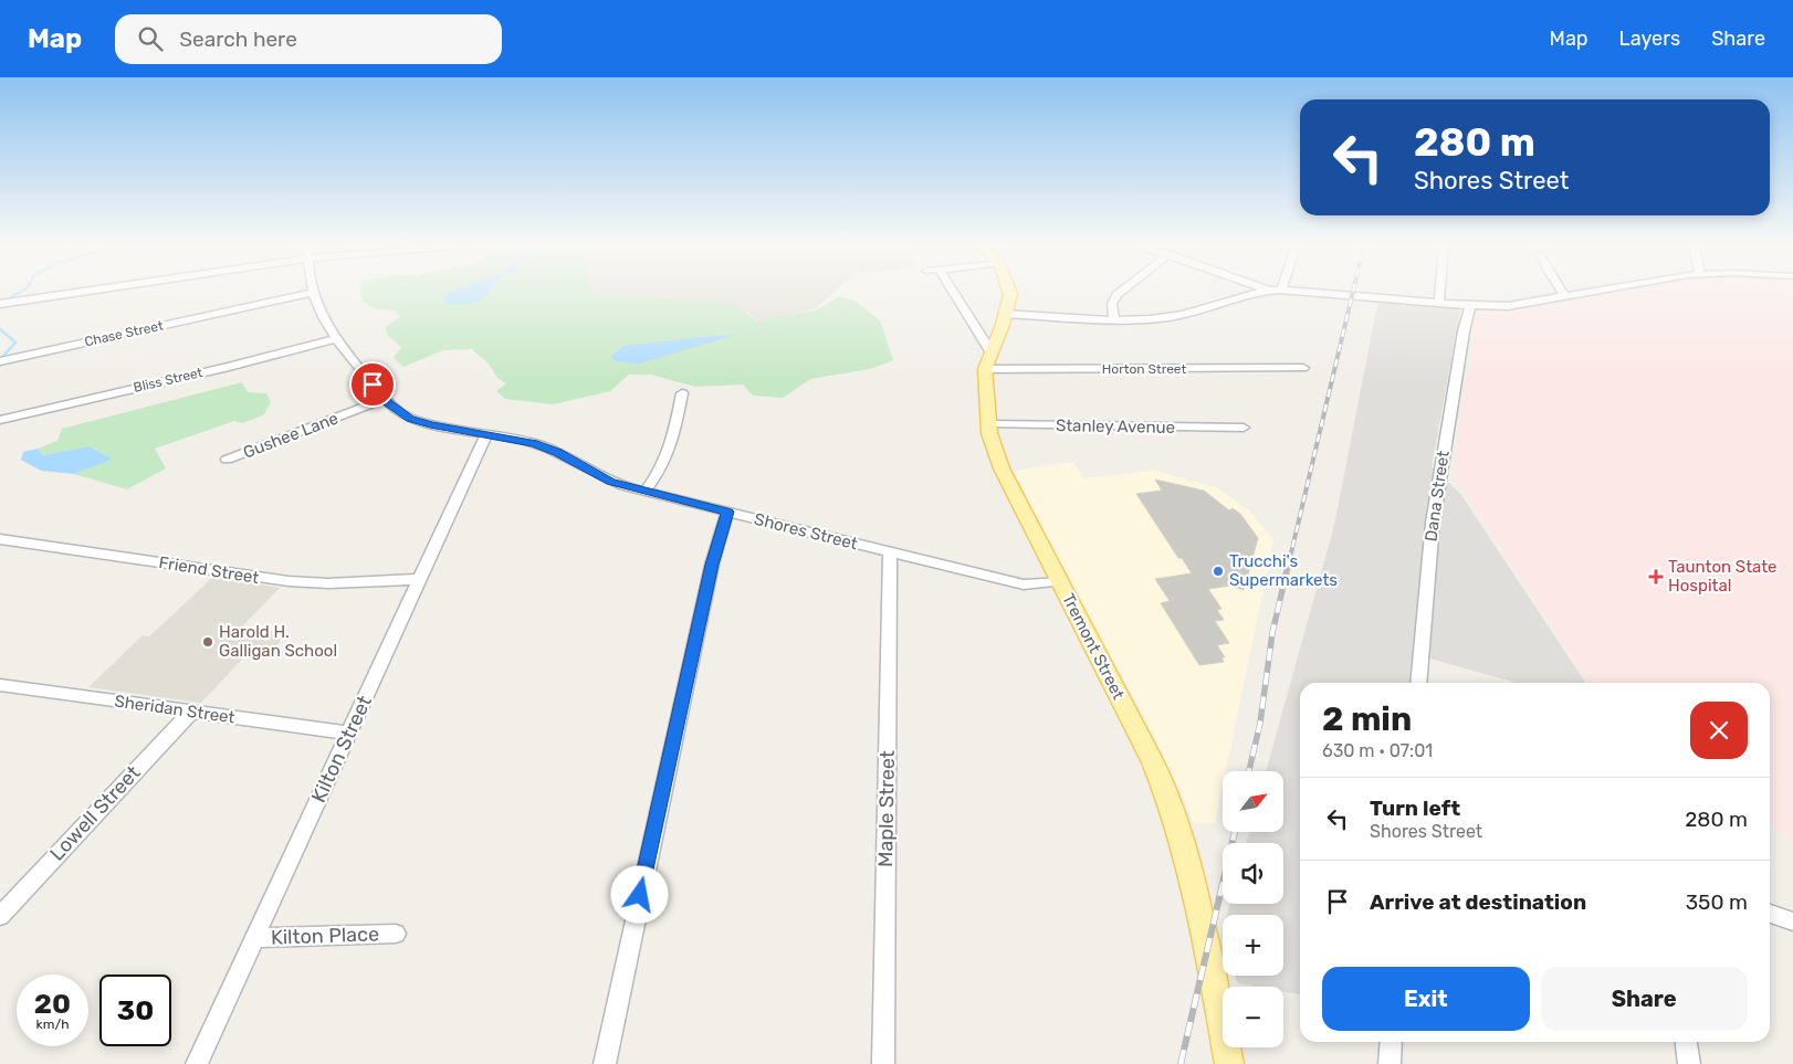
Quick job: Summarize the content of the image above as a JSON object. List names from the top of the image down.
{
  "streets": {
    "main road": ["Tremont Street"],
    "street": [
      "Chase Street",
      "Horton Street",
      "Bliss Street",
      "Stanley Avenue",
      "Gushee Lane",
      "Dana Street",
      "Shores Street",
      "Friend Street",
      "Sheridan Street",
      "Kilton Street",
      "Maple Street",
      "Lowell Street",
      "Kilton Place"
    ]
  },
  "crossings": [
    ["Chase Street", "Shores Street"],
    ["Horton Street", "Tremont Street"],
    ["Bliss Street", "Shores Street"],
    ["Stanley Avenue", "Tremont Street"],
    ["Gushee Lane", "Shores Street"],
    ["Shores Street", "Tremont Street"],
    ["Shores Street", "Kilton Street"],
    ["Shores Street", "Maple Street"],
    ["Friend Street", "Kilton Street"],
    ["Sheridan Street", "Kilton Street"],
    ["Sheridan Street", "Lowell Street"],
    ["Kilton Street", "Kilton Place"]
  ],
  "places": {
    "other": ["Trucchi's Supermarkets", "Harold H. Galligan School"],
    "health": ["Taunton State Hospital"]
  },
  "north": "top right",
  "page": {
    "header": "Map",
    "search": "Search here",
    "nav": ["Map", "Layers", "Share"],
    "turn": ["280 m", "Shores Street"],
    "heading": ["2 min", "630 m · 07:01"],
    "map_buttons": ["+", "−"],
    "list": [
      {
        "name": "Turn left",
        "note": "Shores Street",
        "value": "280 m"
      },
      {
        "name": "Arrive at destination",
        "value": "350 m"
      }
    ],
    "buttons": ["Exit", "Share"],
    "speed": "20 km/h",
    "limit": "30"
  }
}
